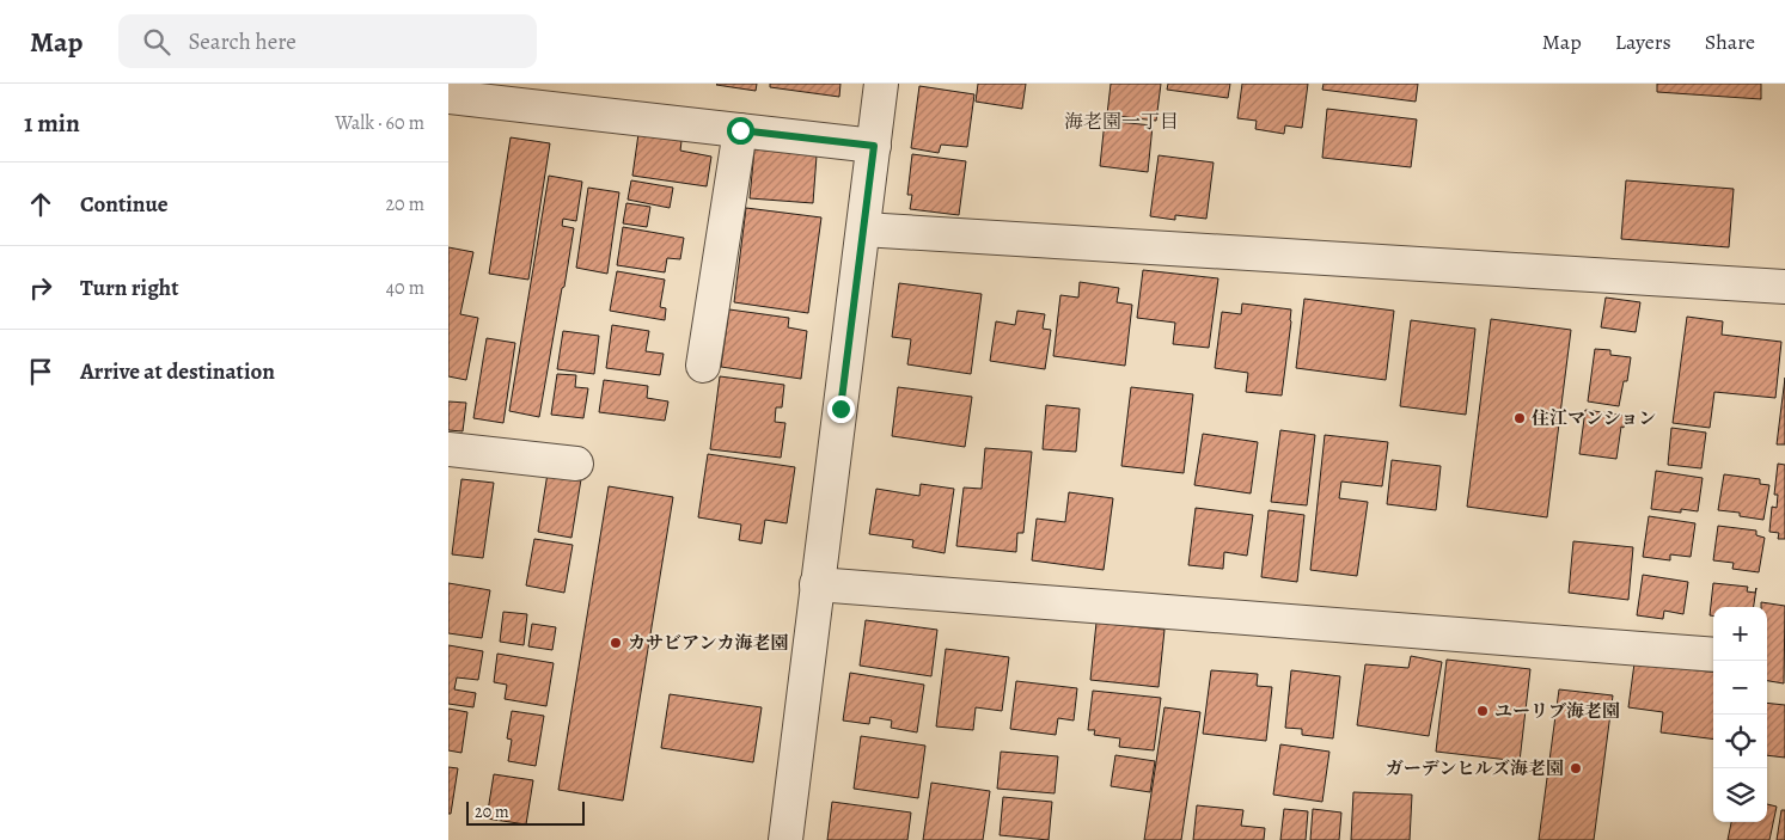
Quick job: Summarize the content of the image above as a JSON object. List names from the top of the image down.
{
  "districts": ["海老園一丁目"],
  "places": [
    "住江マンション",
    "カサビアンカ海老園",
    "ユーリブ海老園",
    "ガーデンヒルズ海老園"
  ],
  "scale_bar": "20 m",
  "page": {
    "header": "Map",
    "search": "Search here",
    "nav": ["Map", "Layers", "Share"],
    "heading": ["1 min", "Walk · 60 m"],
    "list": [
      ["Continue", "20 m"],
      ["Turn right", "40 m"],
      "Arrive at destination"
    ],
    "map_buttons": ["+", "−"],
    "scale": "20 m"
  }
}
